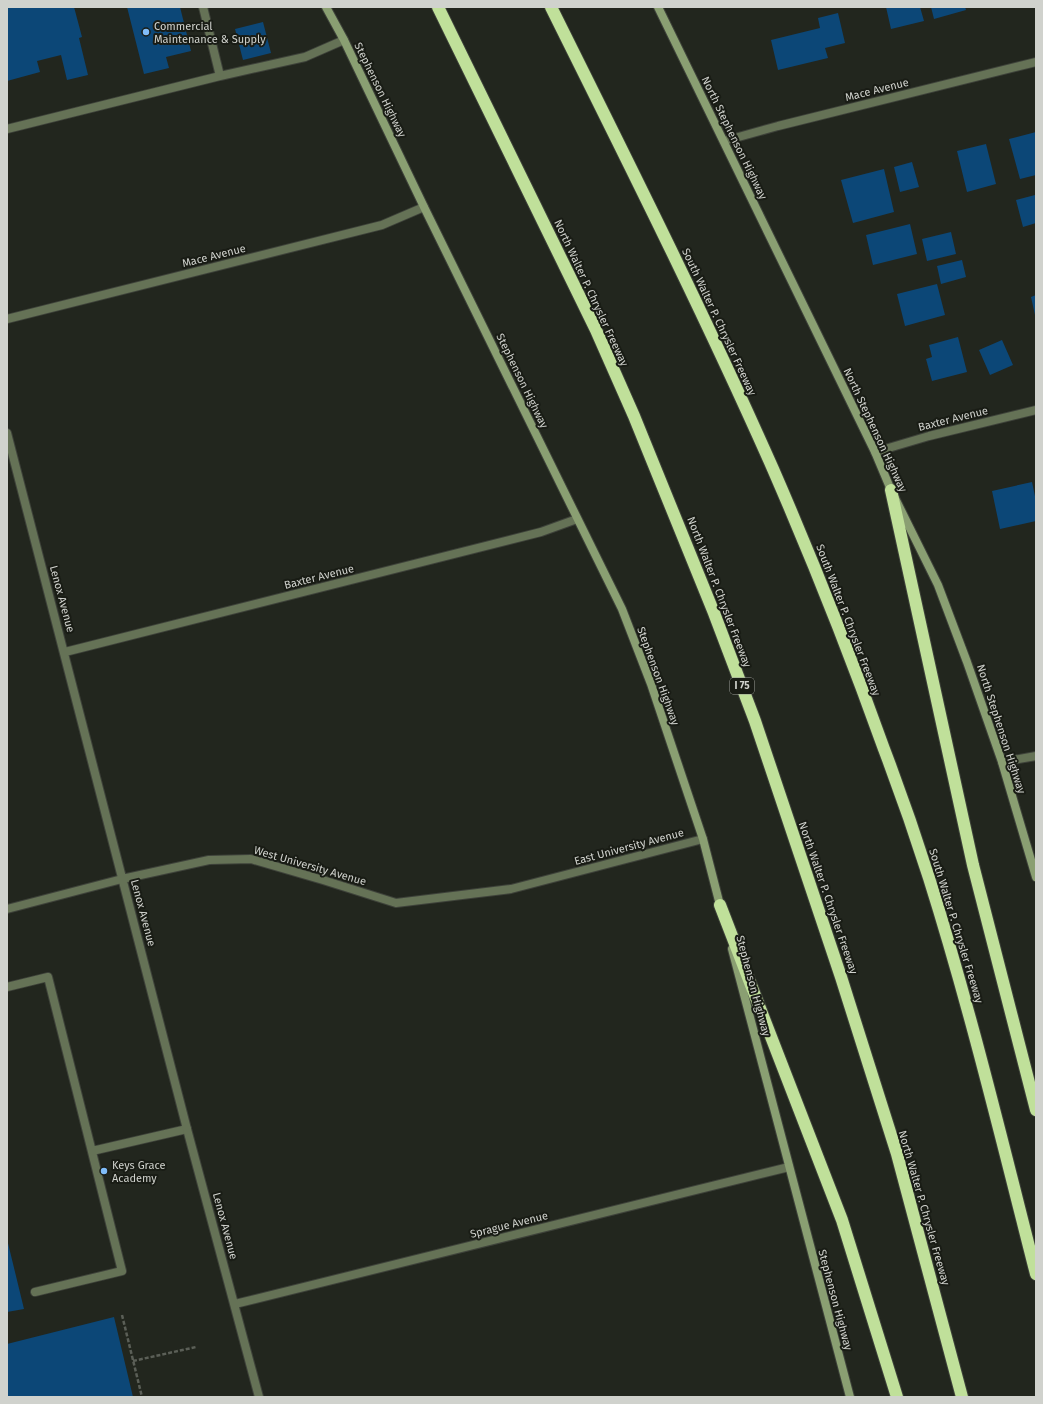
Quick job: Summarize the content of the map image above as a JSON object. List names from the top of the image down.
{
  "streets": {
    "highway": ["North Walter P. Chrysler Freeway", "South Walter P. Chrysler Freeway", "I 75"],
    "main road": ["Stephenson Highway", "North Stephenson Highway"],
    "street": [
      "Mace Avenue",
      "Baxter Avenue",
      "Lenox Avenue",
      "East University Avenue",
      "West University Avenue",
      "Sprague Avenue"
    ]
  },
  "crossings": [
    ["Stephenson Highway", "Mace Avenue"],
    ["Stephenson Highway", "Baxter Avenue"],
    ["Stephenson Highway", "East University Avenue"],
    ["Stephenson Highway", "Sprague Avenue"],
    ["Mace Avenue", "North Stephenson Highway"],
    ["North Stephenson Highway", "Baxter Avenue"],
    ["Baxter Avenue", "Lenox Avenue"],
    ["Lenox Avenue", "West University Avenue"],
    ["Lenox Avenue", "Sprague Avenue"],
    ["East University Avenue", "West University Avenue"]
  ],
  "places": ["Commercial Maintenance & Supply", "Keys Grace Academy"]
}
